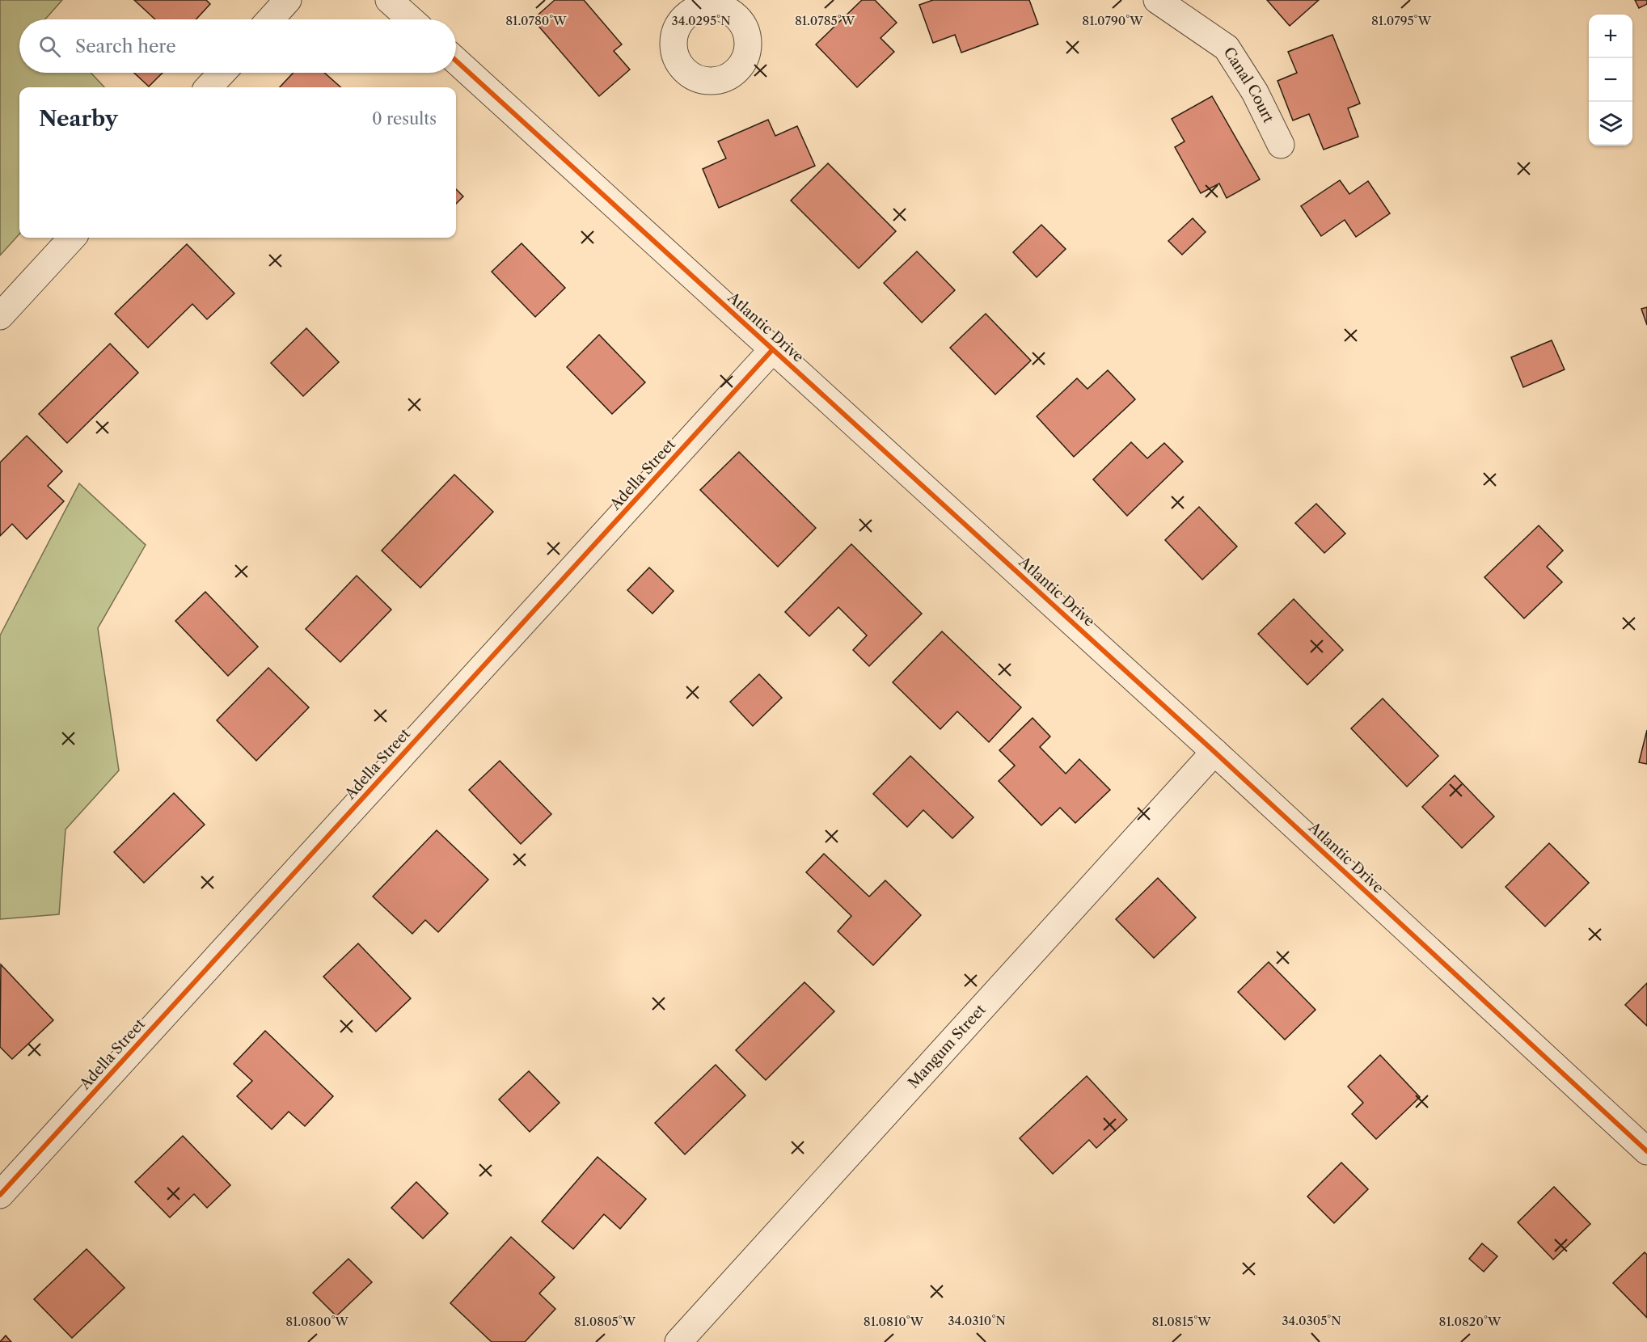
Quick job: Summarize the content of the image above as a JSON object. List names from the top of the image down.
{
  "streets": {
    "street": [
      "Canal Court",
      "Atlantic Drive",
      "Adella Street",
      "Mangum Street"
    ]
  },
  "crossings": [
    ["Atlantic Drive", "Adella Street"],
    ["Atlantic Drive", "Mangum Street"]
  ],
  "page": {
    "map_buttons": ["+", "−"],
    "search": "Search here",
    "heading": ["Nearby", "0 results"]
  },
  "coordinates": [
    "81.0780°W",
    "81.0785°W",
    "81.0790°W",
    "81.0795°W",
    "34.0295°N",
    "34.0310°N",
    "34.0305°N",
    "81.0800°W",
    "81.0805°W",
    "81.0810°W",
    "81.0815°W",
    "81.0820°W"
  ]
}
